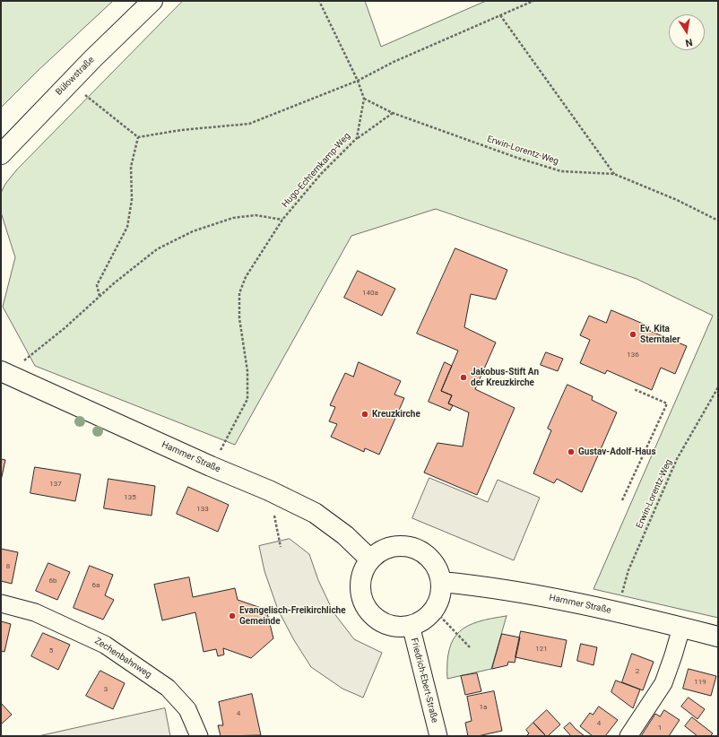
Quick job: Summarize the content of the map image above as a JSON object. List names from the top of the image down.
{
  "streets": {
    "main road": ["Bülowstraße", "Hammer Straße"],
    "street": ["Zechenbahnweg", "Friedrich-Ebert-Straße"],
    "path": ["Erwin-Lorentz-Weg", "Hugo-Echternkamp-Weg"]
  },
  "crossings": [
    ["Erwin-Lorentz-Weg", "Hugo-Echternkamp-Weg"],
    ["Erwin-Lorentz-Weg", "Hammer Straße"],
    ["Hugo-Echternkamp-Weg", "Hammer Straße"],
    ["Hammer Straße", "Friedrich-Ebert-Straße"]
  ],
  "places": [
    "Ev. Kita Sterntaler",
    "Jakobus-Stift An der Kreuzkirche",
    "Kreuzkirche",
    "Gustav-Adolf-Haus",
    "Evangelisch-Freikirchliche Gemeinde"
  ],
  "house_numbers": [
    "140a",
    "136",
    "137",
    "135",
    "133",
    "8",
    "6b",
    "6a",
    "121",
    "5",
    "2",
    "119",
    "3",
    "1a",
    "4",
    "4",
    "1"
  ],
  "north": "bottom"
}
